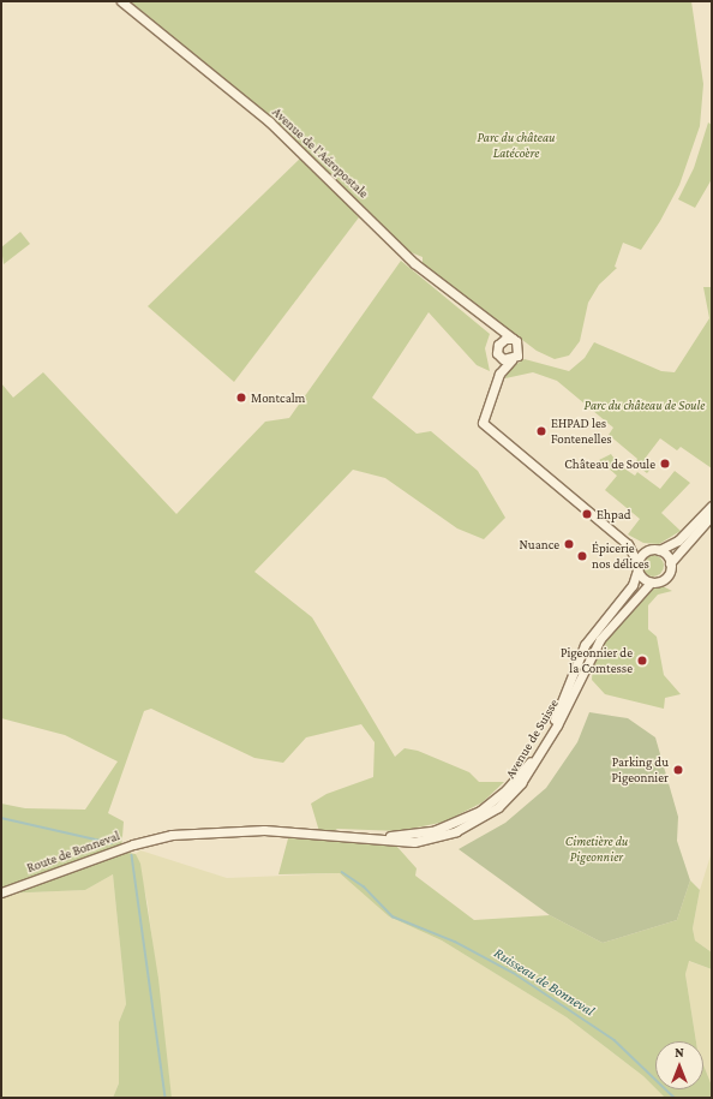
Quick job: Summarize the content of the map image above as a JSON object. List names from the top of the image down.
{
  "streets": {
    "street": ["Avenue de l'Aéropostale", "Avenue de Suisse", "Route de Bonneval"]
  },
  "crossings": [
    ["Avenue de Suisse", "Route de Bonneval"]
  ],
  "water": ["Ruisseau de Bonneval"],
  "parks": ["Parc du château Latécoère", "Parc du château de Soule", "Cimetière du Pigeonnier"],
  "places": [
    "Montcalm",
    "EHPAD les Fontenelles",
    "Château de Soule",
    "Ehpad",
    "Nuance",
    "Épicerie nos délices",
    "Pigeonnier de la Comtesse",
    "Parking du Pigeonnier"
  ],
  "north": "top"
}
